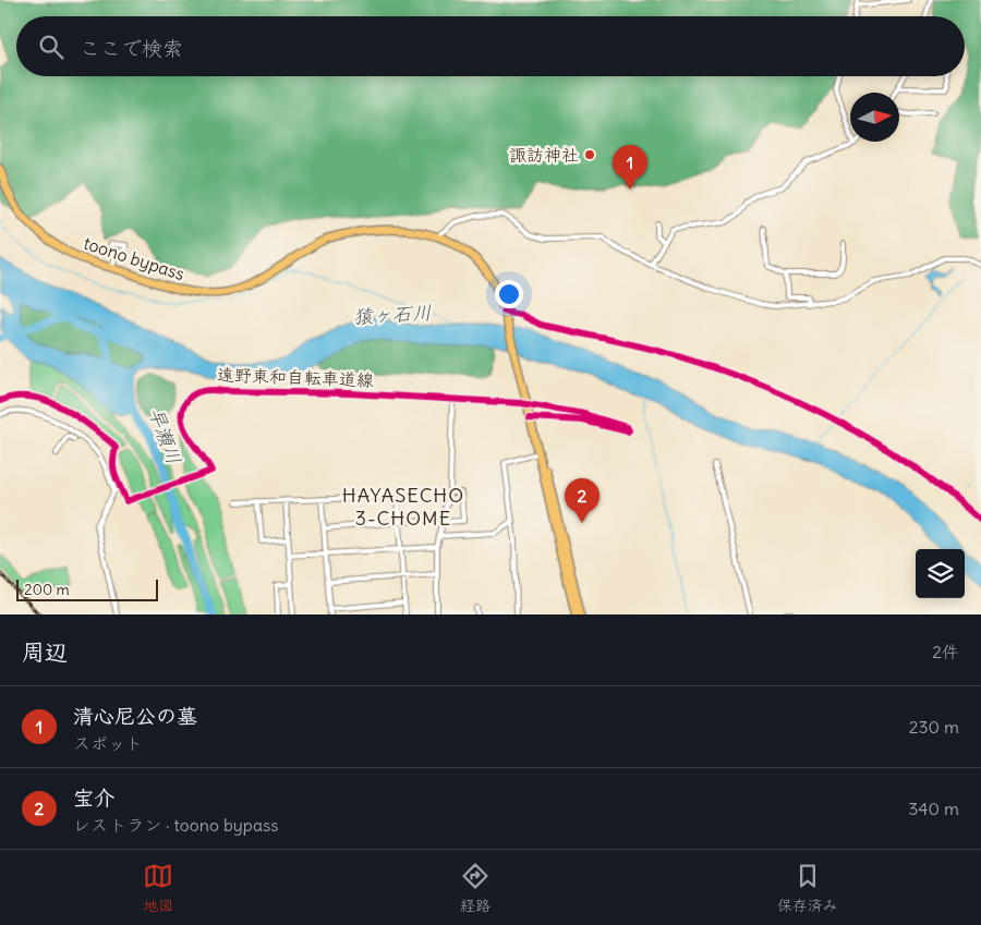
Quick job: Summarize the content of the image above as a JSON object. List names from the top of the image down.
{
  "streets": {
    "highway": ["toono bypass"],
    "cycle path": ["遠野東和自転車道線"]
  },
  "districts": ["HAYASECHO 3-CHOME"],
  "water": ["猿ヶ石川", "早瀬川"],
  "places": ["諏訪神社"],
  "scale_bar": "200 m",
  "north": "right",
  "page": {
    "search": "ここで検索",
    "pins": ["1", "2"],
    "scale": "200 m",
    "heading": ["周辺", "2件"],
    "list": [
      {
        "mark": "1",
        "name": "清心尼公の墓",
        "note": "スポット",
        "value": "230 m"
      },
      {
        "mark": "2",
        "name": "宝介",
        "note": "レストラン · toono bypass",
        "value": "340 m"
      }
    ],
    "nav": ["地図", "経路", "保存済み"]
  }
}
